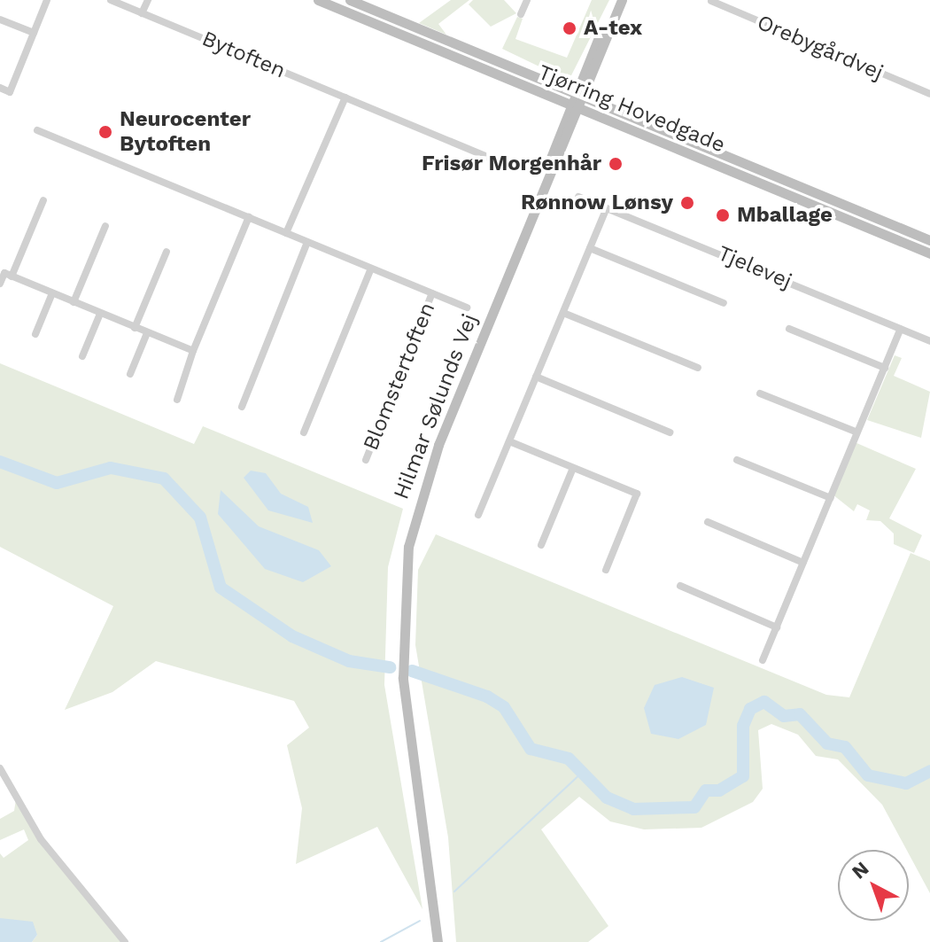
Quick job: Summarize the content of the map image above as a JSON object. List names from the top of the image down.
{
  "streets": {
    "main road": ["Tjørring Hovedgade", "Hilmar Sølunds Vej"],
    "street": [
      "Orebygårdvej",
      "Bytoften",
      "Tjelevej",
      "Blomstertoften"
    ]
  },
  "crossings": [
    ["Tjørring Hovedgade", "Hilmar Sølunds Vej"]
  ],
  "places": [
    "A-tex",
    "Neurocenter Bytoften",
    "Frisør Morgenhår",
    "Rønnow Lønsy",
    "Mballage"
  ],
  "north": "top left"
}
